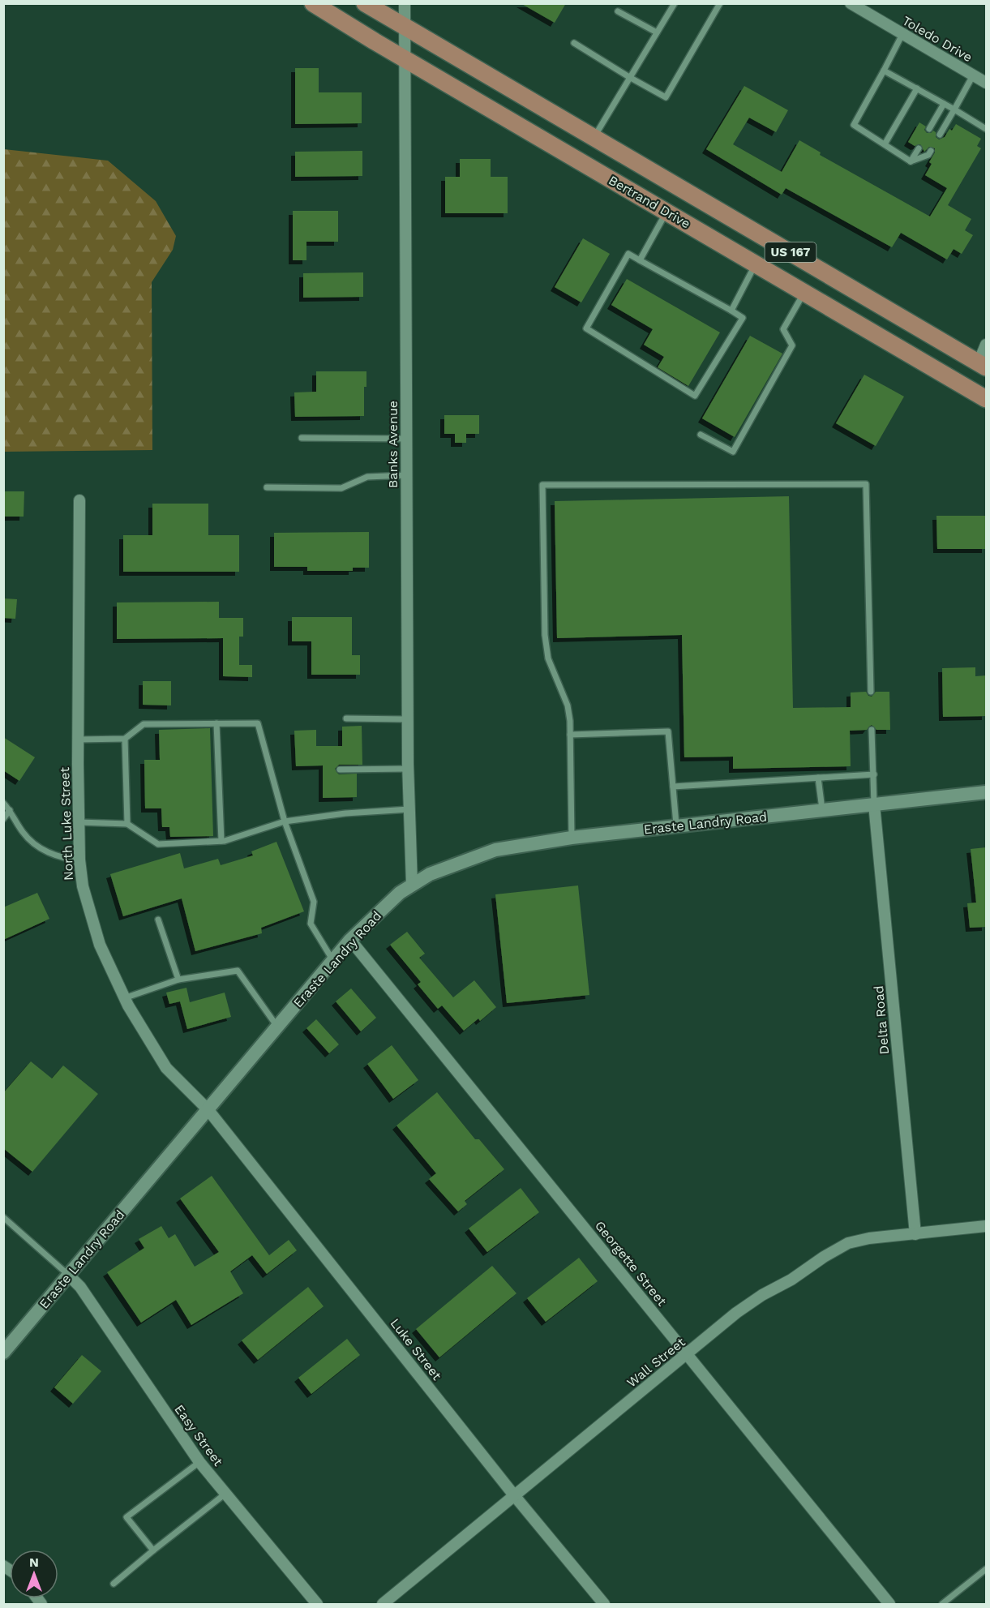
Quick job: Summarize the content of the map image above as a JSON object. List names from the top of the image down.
{
  "streets": {
    "main road": ["Bertrand Drive", "US 167"],
    "street": [
      "Toledo Drive",
      "Banks Avenue",
      "Eraste Landry Road",
      "North Luke Street",
      "Delta Road",
      "Georgette Street",
      "Luke Street",
      "Wall Street",
      "Easy Street"
    ]
  },
  "crossings": [
    ["Bertrand Drive", "Banks Avenue"],
    ["Banks Avenue", "Eraste Landry Road"],
    ["Eraste Landry Road", "North Luke Street"],
    ["Eraste Landry Road", "Delta Road"],
    ["Eraste Landry Road", "Georgette Street"],
    ["Eraste Landry Road", "Luke Street"],
    ["Eraste Landry Road", "Easy Street"],
    ["North Luke Street", "Luke Street"],
    ["Delta Road", "Wall Street"],
    ["Georgette Street", "Wall Street"],
    ["Luke Street", "Wall Street"]
  ],
  "north": "top"
}
